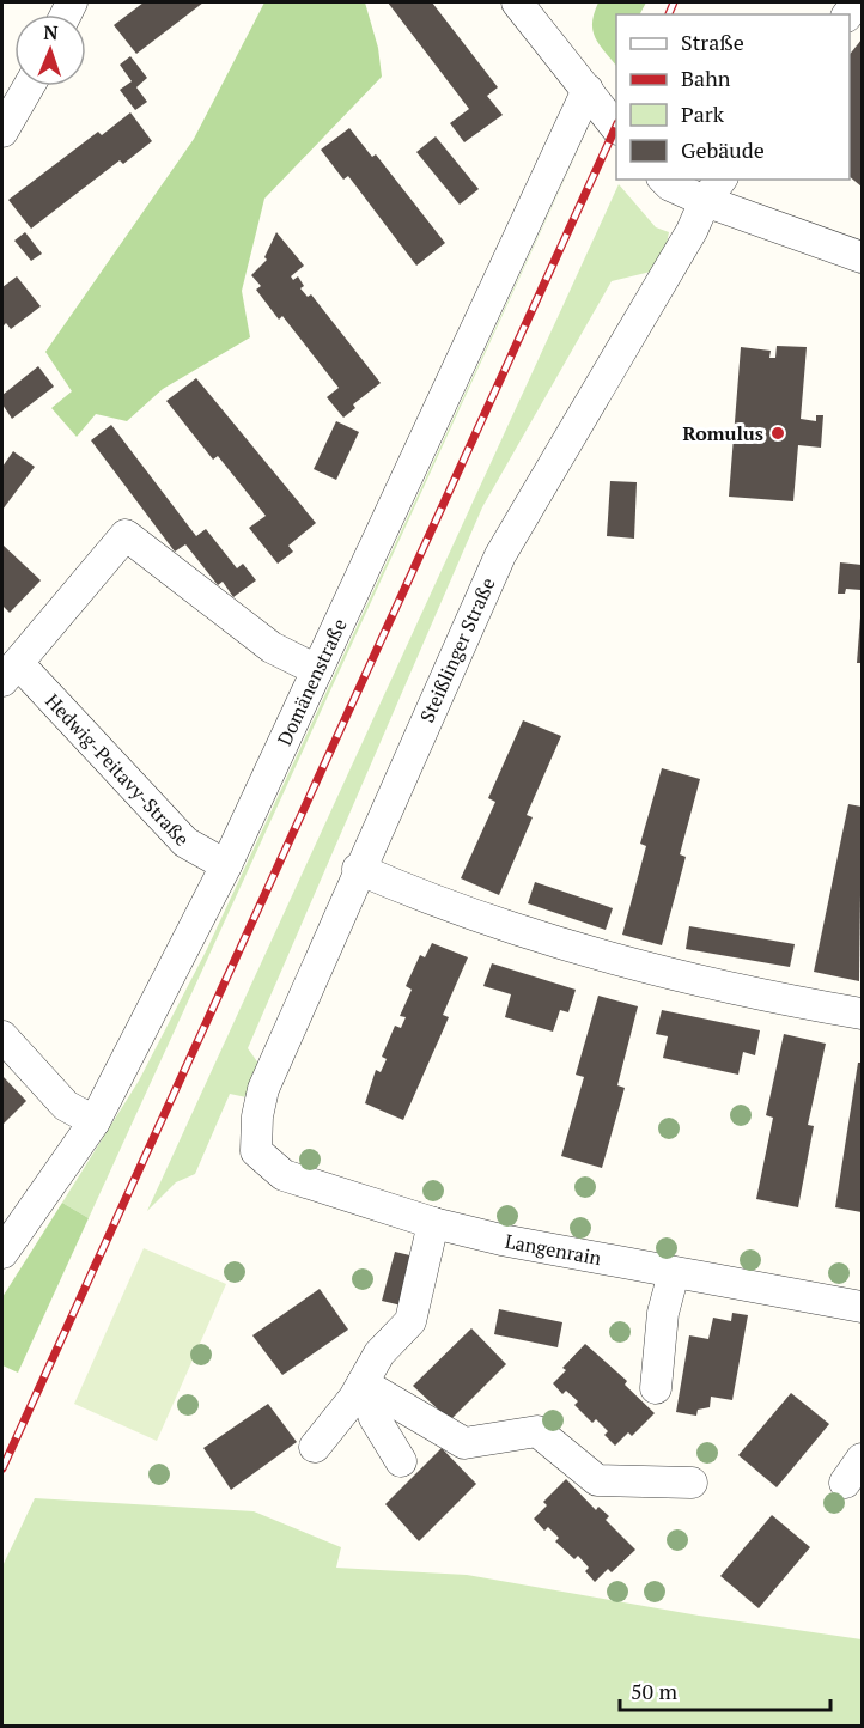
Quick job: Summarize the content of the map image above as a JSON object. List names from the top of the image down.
{
  "streets": {
    "street": [
      "Steißlinger Straße",
      "Domänenstraße",
      "Hedwig-Peitavy-Straße",
      "Langenrain"
    ]
  },
  "crossings": [
    ["Steißlinger Straße", "Langenrain"],
    ["Domänenstraße", "Hedwig-Peitavy-Straße"]
  ],
  "places": ["Romulus"],
  "legend": [
    "Straße",
    "Bahn",
    "Park",
    "Gebäude"
  ],
  "scale_bar": "50 m",
  "north": "top"
}
